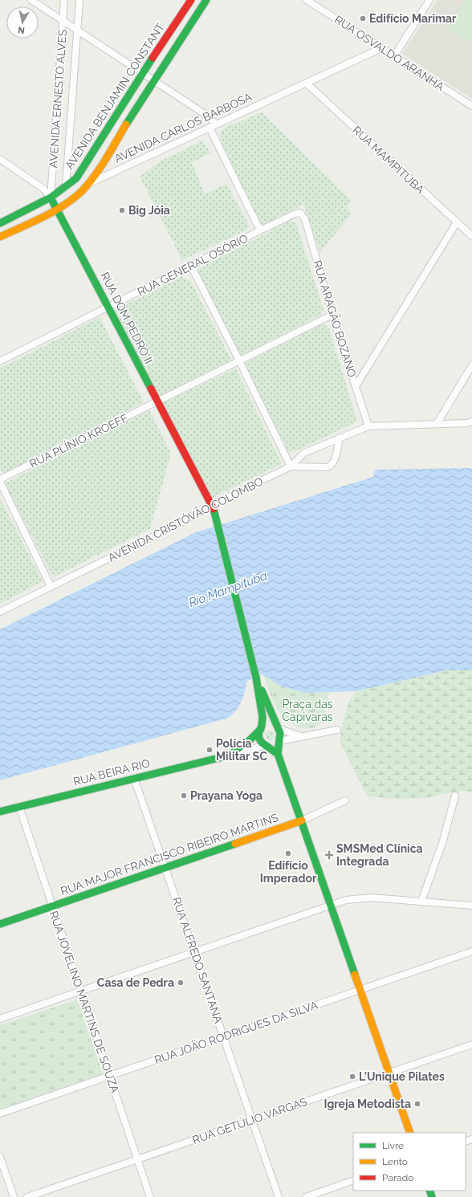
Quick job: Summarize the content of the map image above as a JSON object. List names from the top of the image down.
{
  "streets": {
    "main road": [
      "AVENIDA BENJAMIN CONSTANT",
      "AVENIDA CARLOS BARBOSA",
      "RUA DOM PEDRO II",
      "RUA BEIRA RIO",
      "RUA MAJOR FRANCISCO RIBEIRO MARTINS"
    ],
    "street": [
      "RUA OSVALDO ARANHA",
      "AVENIDA ERNESTO ALVES",
      "RUA MAMPITUBA",
      "RUA GENERAL OSÓRIO",
      "RUA ARAGÃO BOZANO",
      "RUA PLÍNIO KROEFF",
      "AVENIDA CRISTÓVÃO COLOMBO",
      "RUA ALFREDO SANTANA",
      "RUA JOVELINO MARTINS DE SOUZA",
      "RUA JOÃO RODRIGUES DA SILVA",
      "RUA GETÚLIO VARGAS"
    ]
  },
  "crossings": [
    ["RUA OSVALDO ARANHA", "AVENIDA CARLOS BARBOSA"],
    ["AVENIDA BENJAMIN CONSTANT", "AVENIDA ERNESTO ALVES"],
    ["AVENIDA BENJAMIN CONSTANT", "AVENIDA CARLOS BARBOSA"],
    ["AVENIDA BENJAMIN CONSTANT", "RUA DOM PEDRO II"],
    ["AVENIDA ERNESTO ALVES", "AVENIDA CARLOS BARBOSA"],
    ["AVENIDA ERNESTO ALVES", "RUA DOM PEDRO II"],
    ["AVENIDA CARLOS BARBOSA", "RUA MAMPITUBA"],
    ["AVENIDA CARLOS BARBOSA", "RUA DOM PEDRO II"],
    ["RUA GENERAL OSÓRIO", "RUA DOM PEDRO II"],
    ["RUA GENERAL OSÓRIO", "RUA ARAGÃO BOZANO"],
    ["RUA DOM PEDRO II", "RUA PLÍNIO KROEFF"],
    ["RUA DOM PEDRO II", "AVENIDA CRISTÓVÃO COLOMBO"],
    ["RUA ARAGÃO BOZANO", "RUA PLÍNIO KROEFF"],
    ["RUA ARAGÃO BOZANO", "AVENIDA CRISTÓVÃO COLOMBO"],
    ["RUA BEIRA RIO", "RUA ALFREDO SANTANA"],
    ["RUA BEIRA RIO", "RUA JOVELINO MARTINS DE SOUZA"],
    ["RUA MAJOR FRANCISCO RIBEIRO MARTINS", "RUA ALFREDO SANTANA"],
    ["RUA MAJOR FRANCISCO RIBEIRO MARTINS", "RUA JOVELINO MARTINS DE SOUZA"],
    ["RUA ALFREDO SANTANA", "RUA JOÃO RODRIGUES DA SILVA"],
    ["RUA ALFREDO SANTANA", "RUA GETÚLIO VARGAS"],
    ["RUA JOVELINO MARTINS DE SOUZA", "RUA JOÃO RODRIGUES DA SILVA"],
    ["RUA JOVELINO MARTINS DE SOUZA", "RUA GETÚLIO VARGAS"]
  ],
  "water": ["Rio Mampituba"],
  "parks": ["Praça das Capivaras"],
  "places": {
    "other": [
      "Edifício Marimar",
      "Big Jóia",
      "Polícia Militar SC",
      "Prayana Yoga",
      "Edifício Imperador",
      "Casa de Pedra",
      "L'Unique Pilates",
      "Igreja Metodista"
    ],
    "health": ["SMSMed Clínica Integrada"]
  },
  "legend": ["Livre", "Lento", "Parado"],
  "north": "bottom"
}
